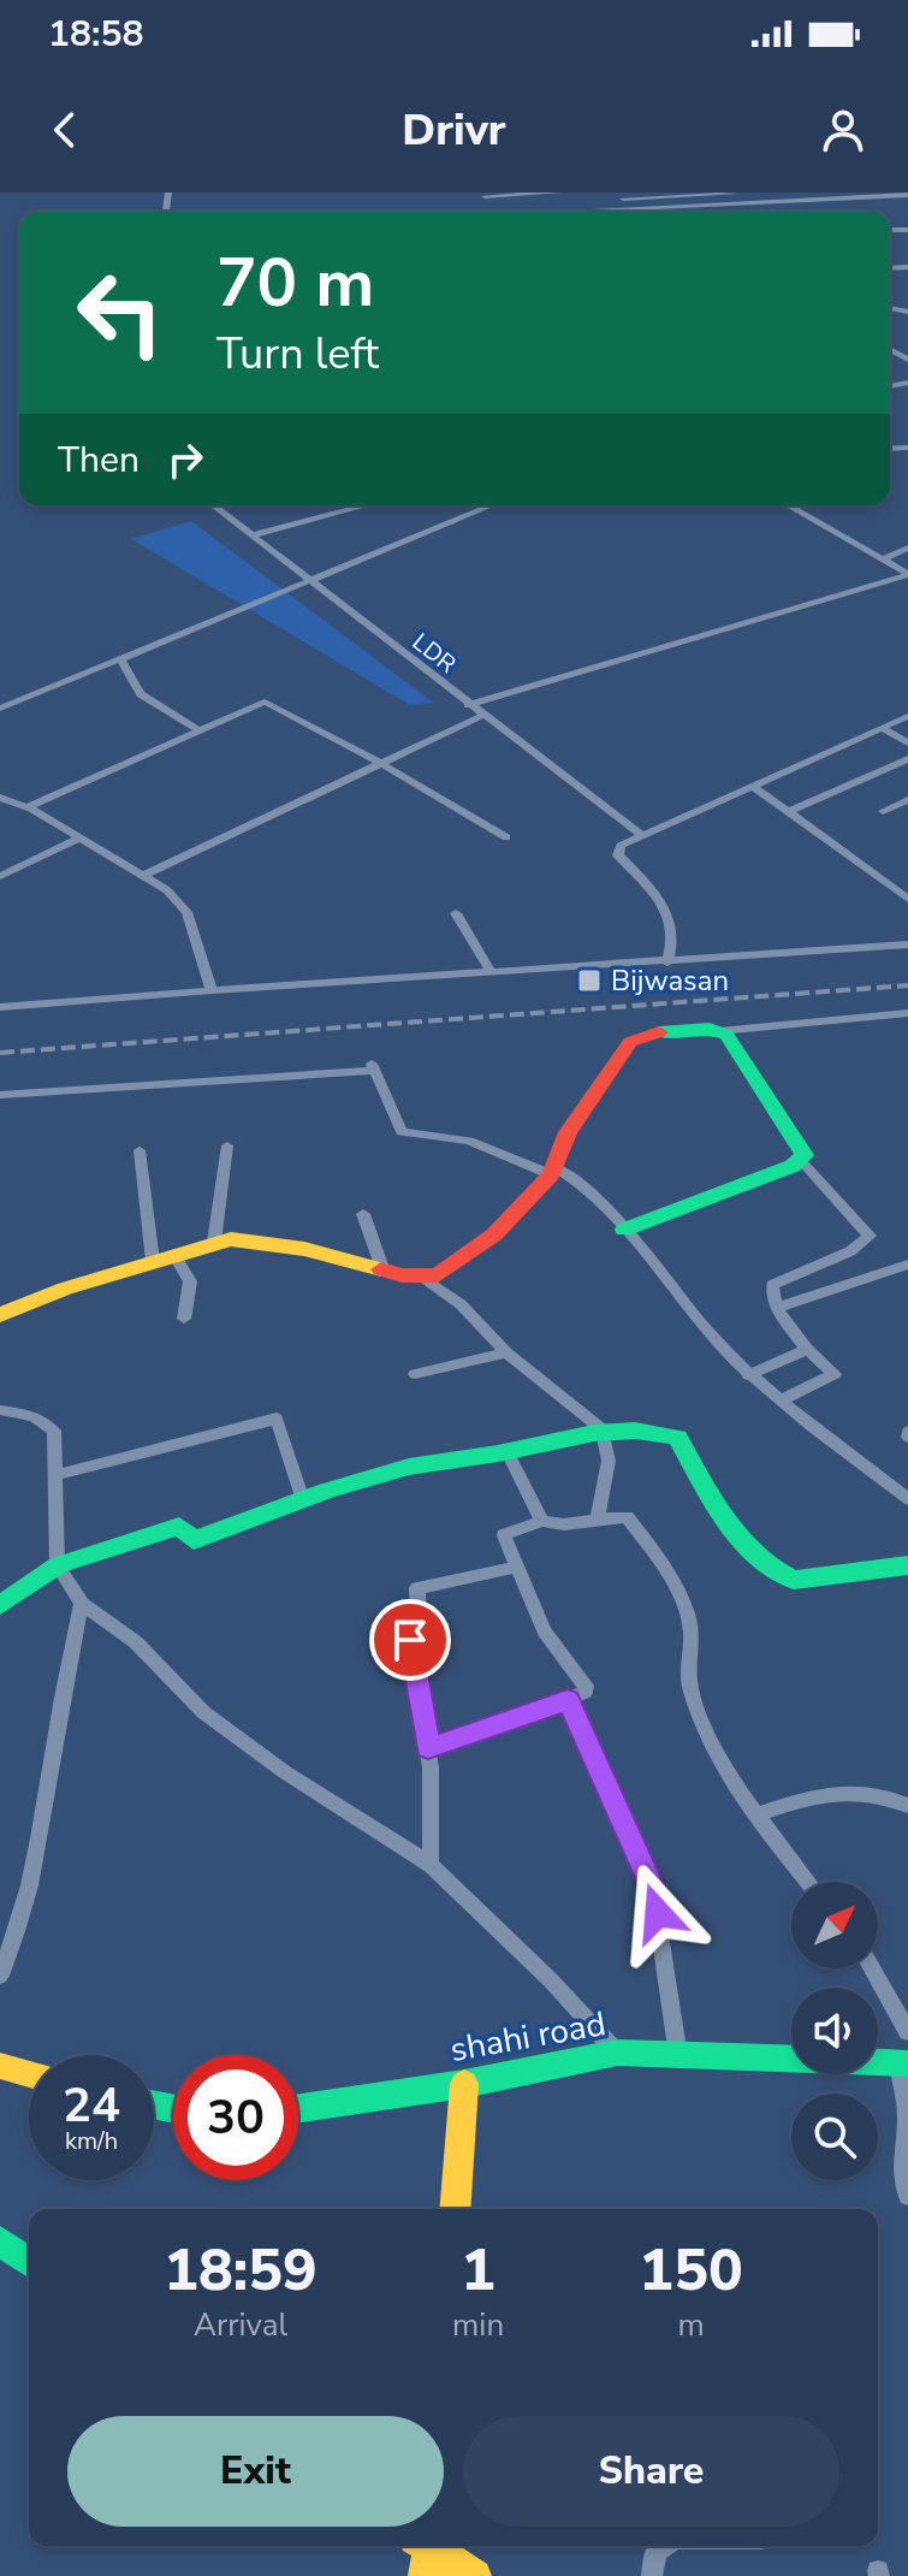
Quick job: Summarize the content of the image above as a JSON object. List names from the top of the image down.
{
  "streets": {
    "street": ["LDR", "shahi road"]
  },
  "places": {
    "transit": ["Bijwasan"]
  },
  "north": "top right",
  "page": {
    "status": "18:58",
    "header": "Drivr",
    "turn": ["70 m", "Turn left"],
    "then": "Then",
    "speed": "24 km/h",
    "limit": "30",
    "eta": [
      "18:59",
      "Arrival",
      "1",
      "min",
      "150",
      "m"
    ],
    "buttons": ["Exit", "Share"]
  }
}
